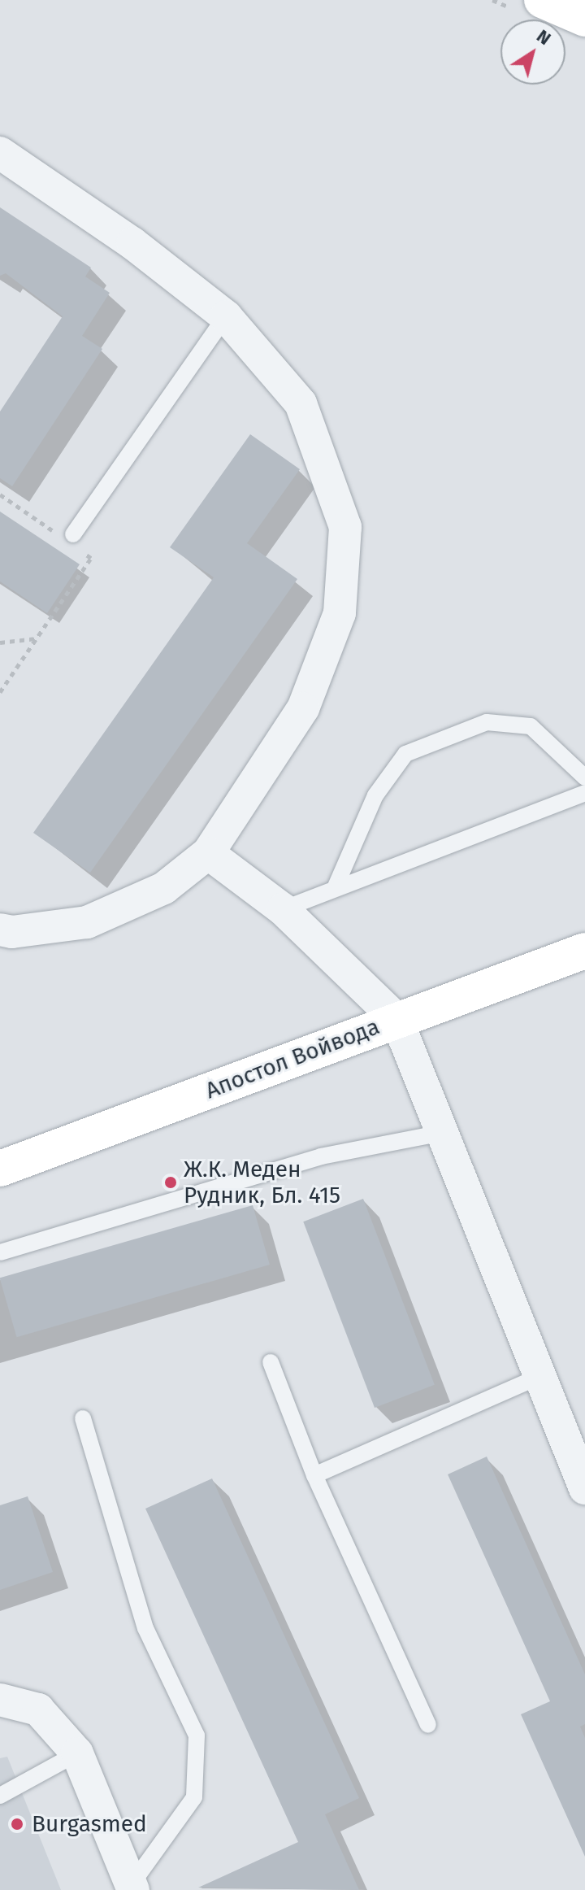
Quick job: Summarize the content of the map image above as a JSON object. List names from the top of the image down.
{
  "streets": {
    "street": ["Апостол Войвода"]
  },
  "places": ["Ж.К. Меден Рудник, Бл. 415", "Burgasmed"],
  "north": "top right"
}
